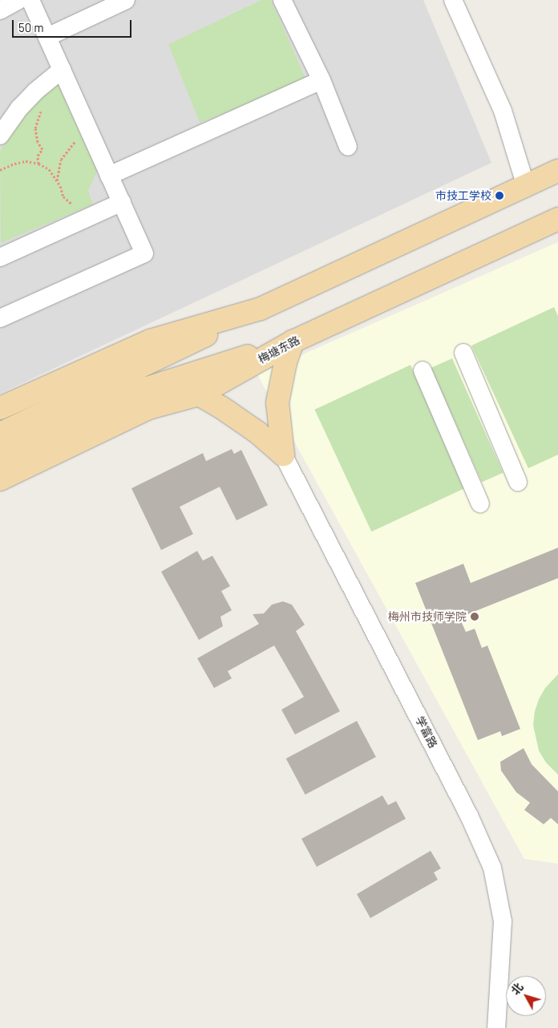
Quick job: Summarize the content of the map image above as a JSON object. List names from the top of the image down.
{
  "streets": {
    "main road": ["梅塘东路"],
    "street": ["学富路"]
  },
  "places": ["市技工学校", "梅州市技师学院"],
  "scale_bar": "50 m",
  "north": "top left"
}
